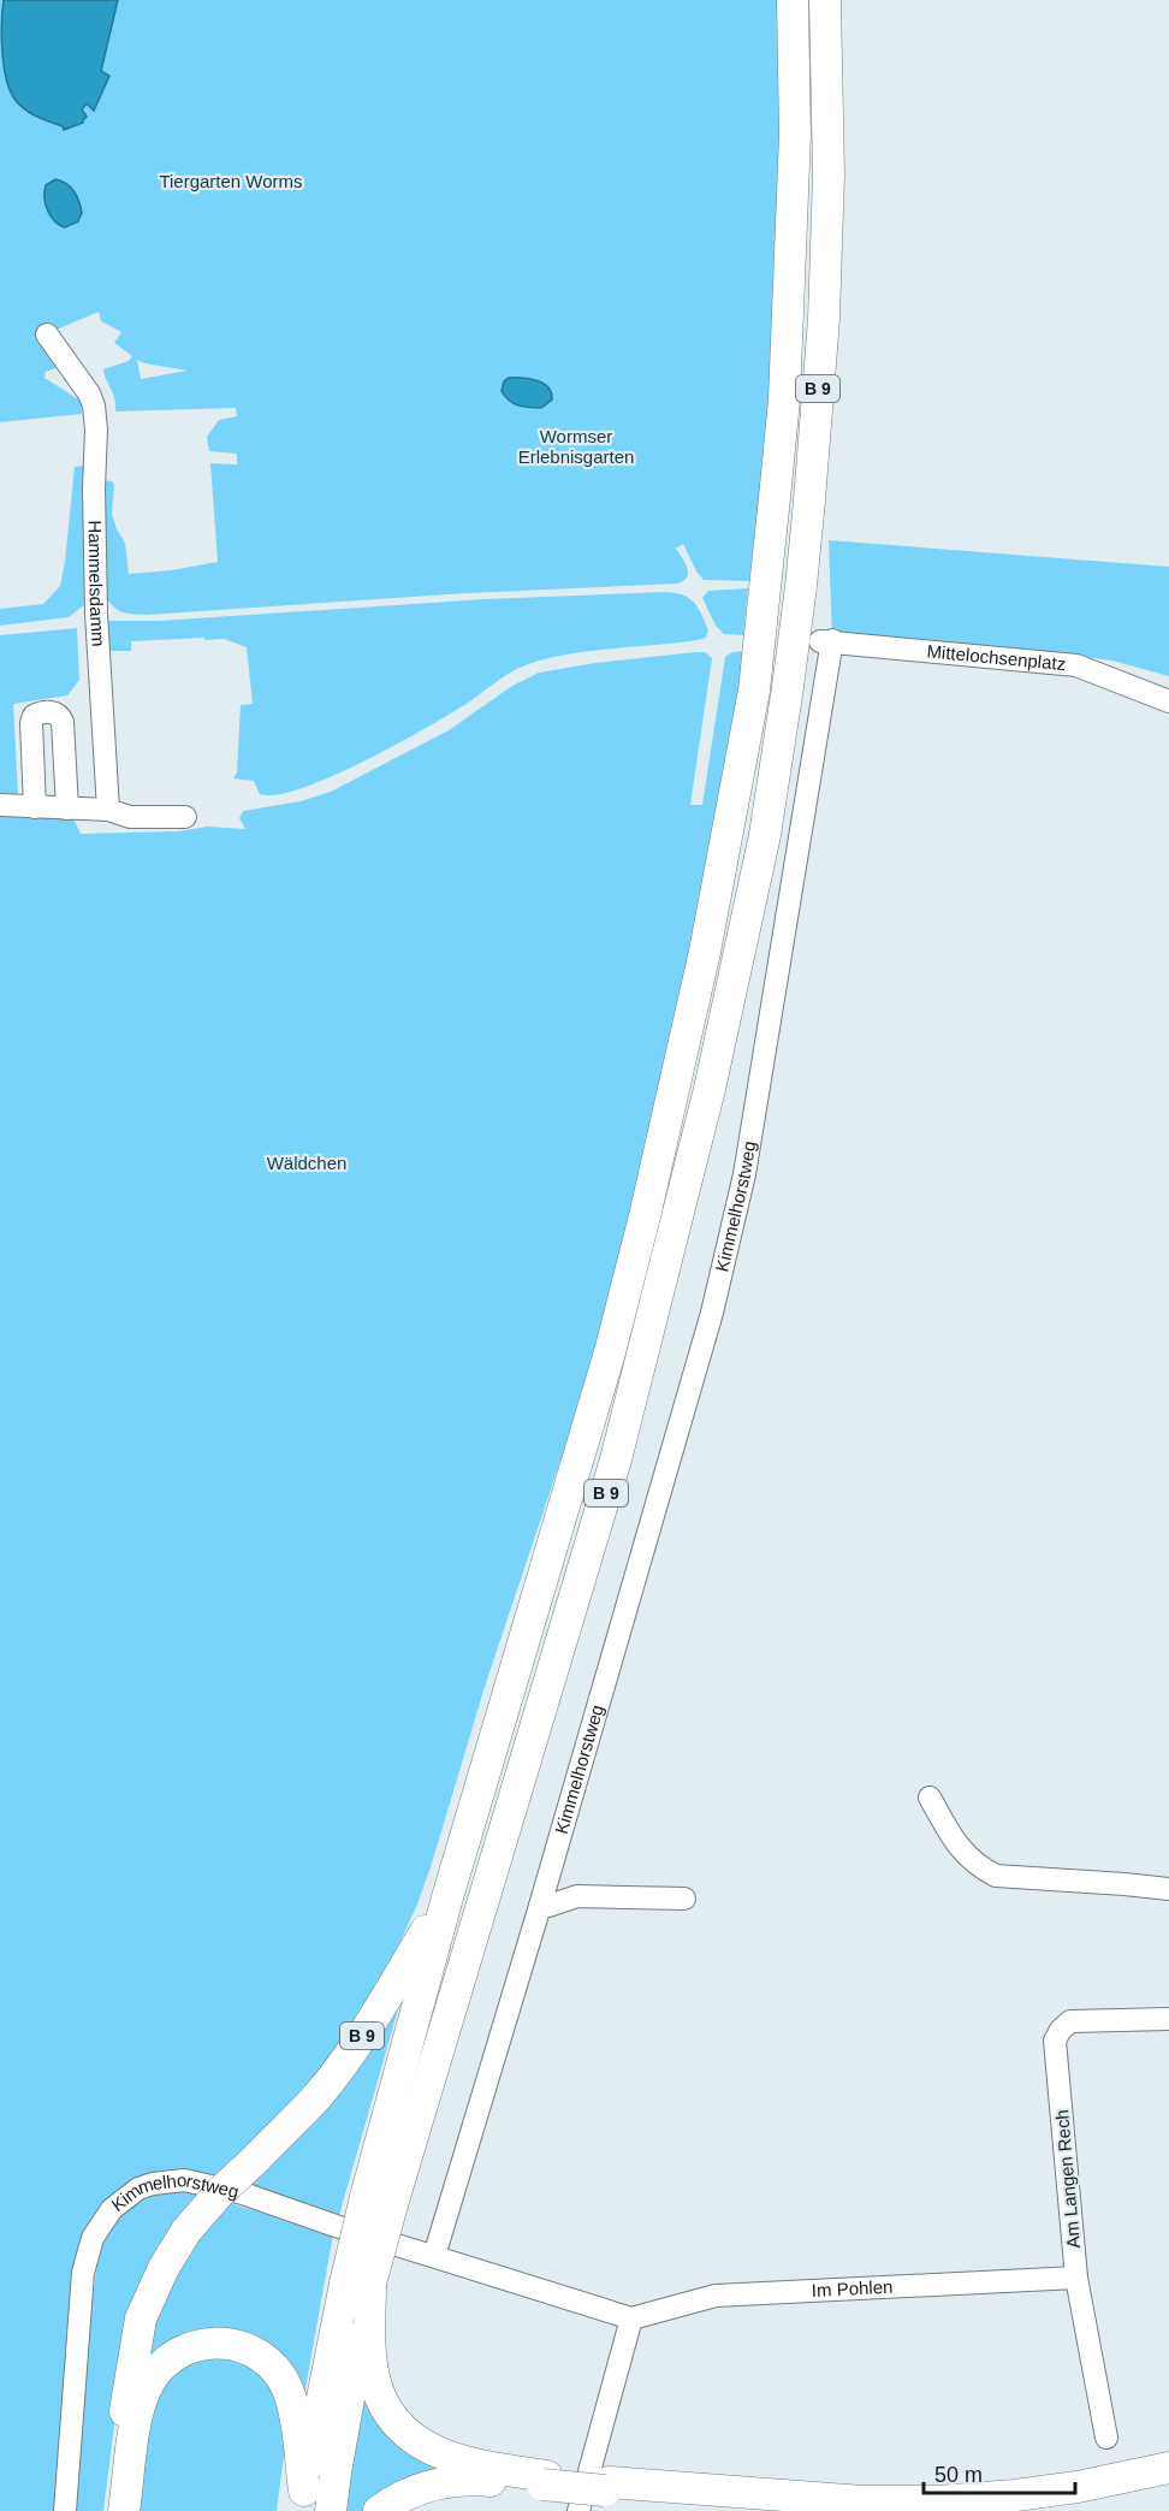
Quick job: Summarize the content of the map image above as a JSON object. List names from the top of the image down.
{
  "streets": {
    "highway": ["B 9"],
    "street": [
      "Hammelsdamm",
      "Mittelochsenplatz",
      "Kimmelhorstweg",
      "Am Langen Rech",
      "Im Pohlen"
    ]
  },
  "crossings": [
    ["Mittelochsenplatz", "Kimmelhorstweg"],
    ["Am Langen Rech", "Im Pohlen"]
  ],
  "parks": ["Tiergarten Worms", "Wormser Erlebnisgarten", "Wäldchen"],
  "scale_bar": "50 m"
}
